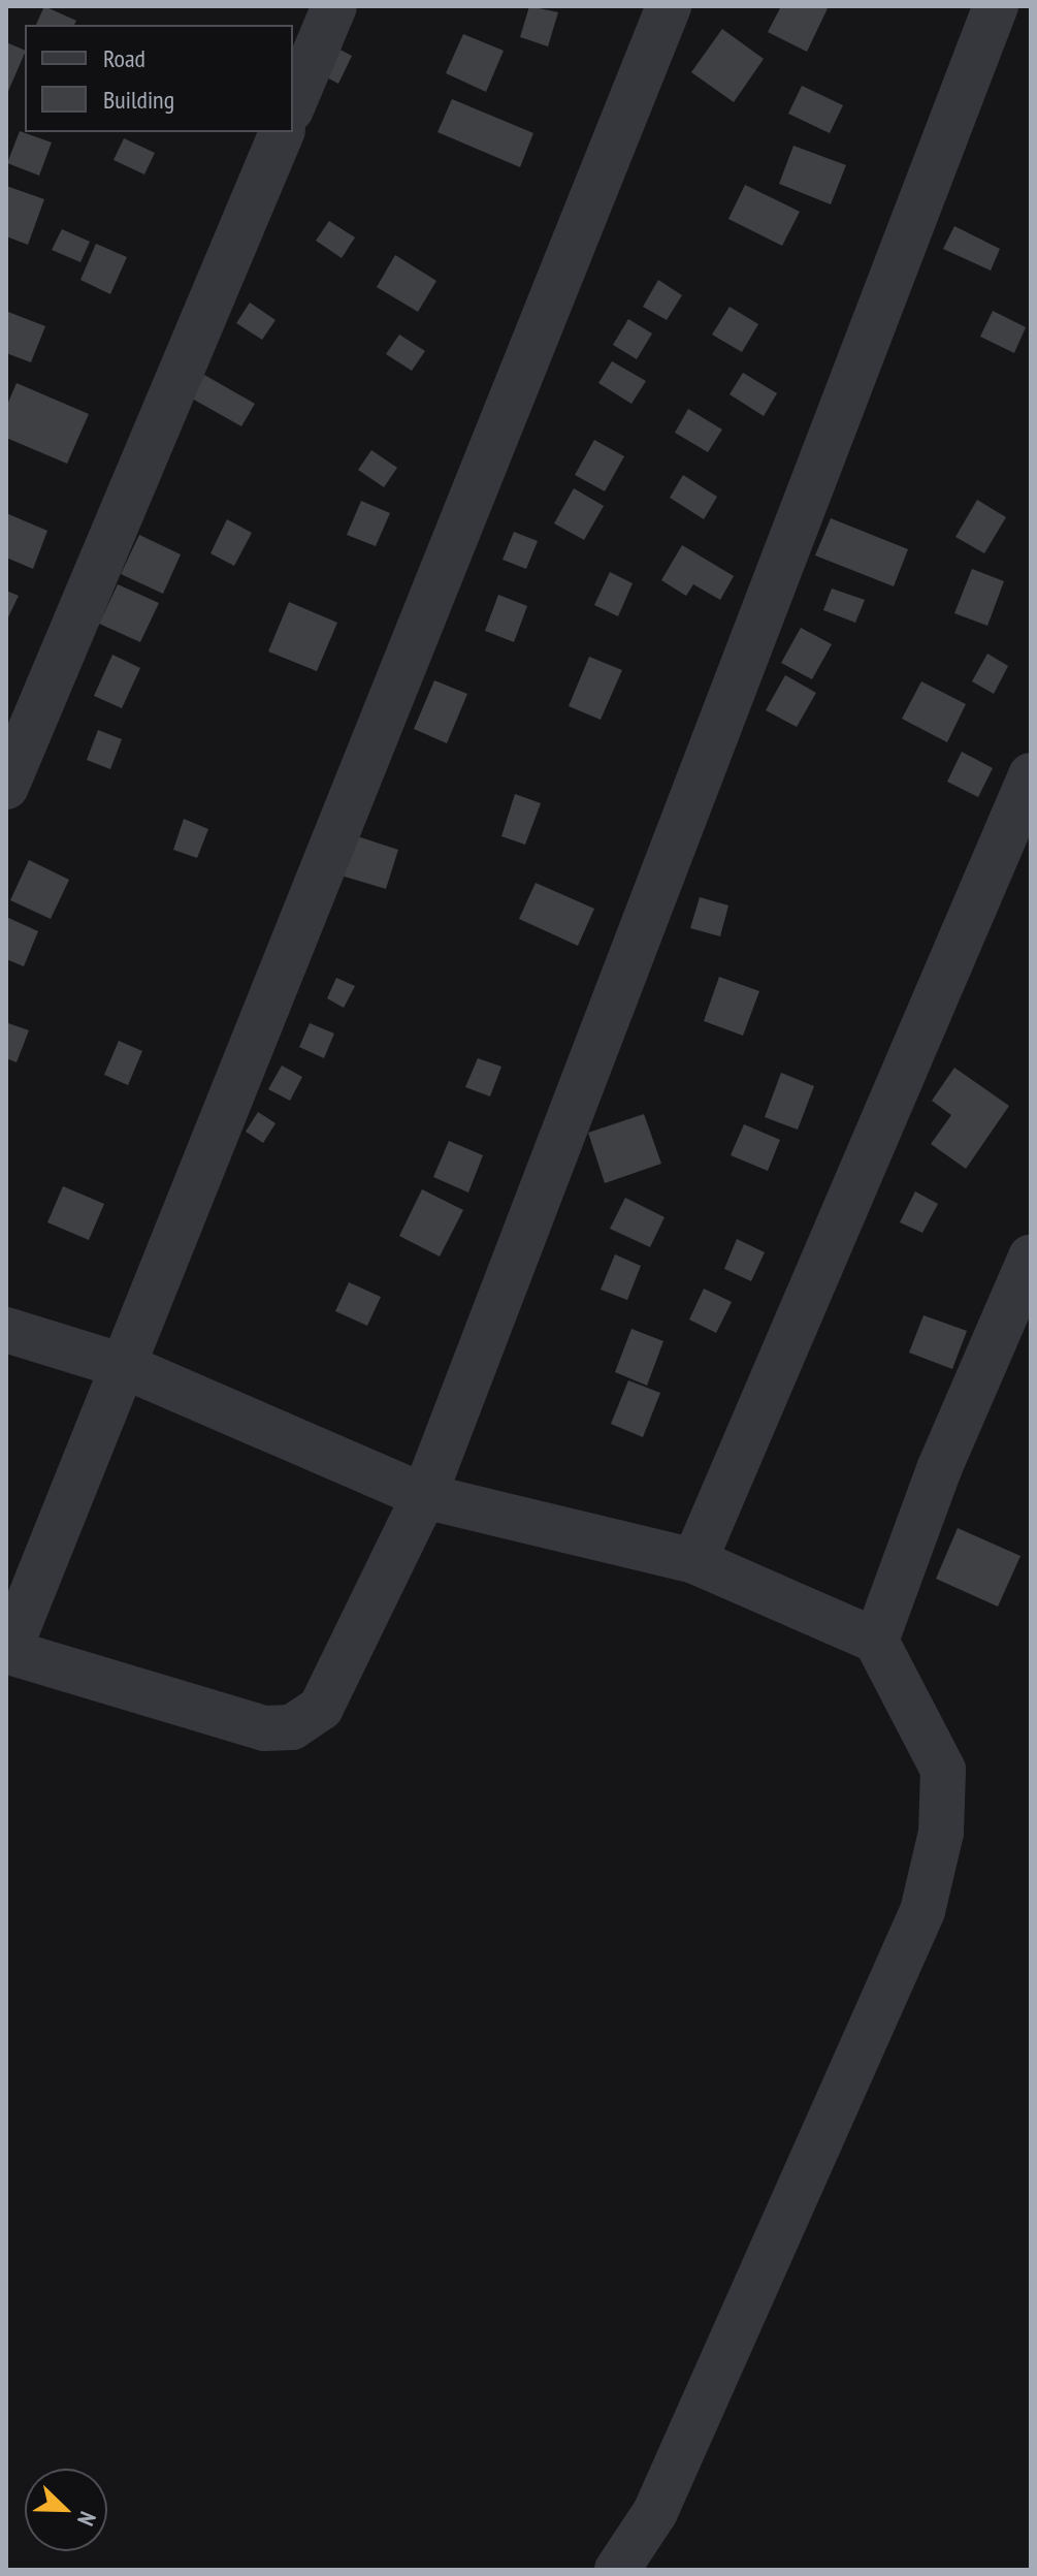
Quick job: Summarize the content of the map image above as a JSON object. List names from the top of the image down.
{
  "legend": ["Road", "Building"],
  "north": "bottom right"
}
